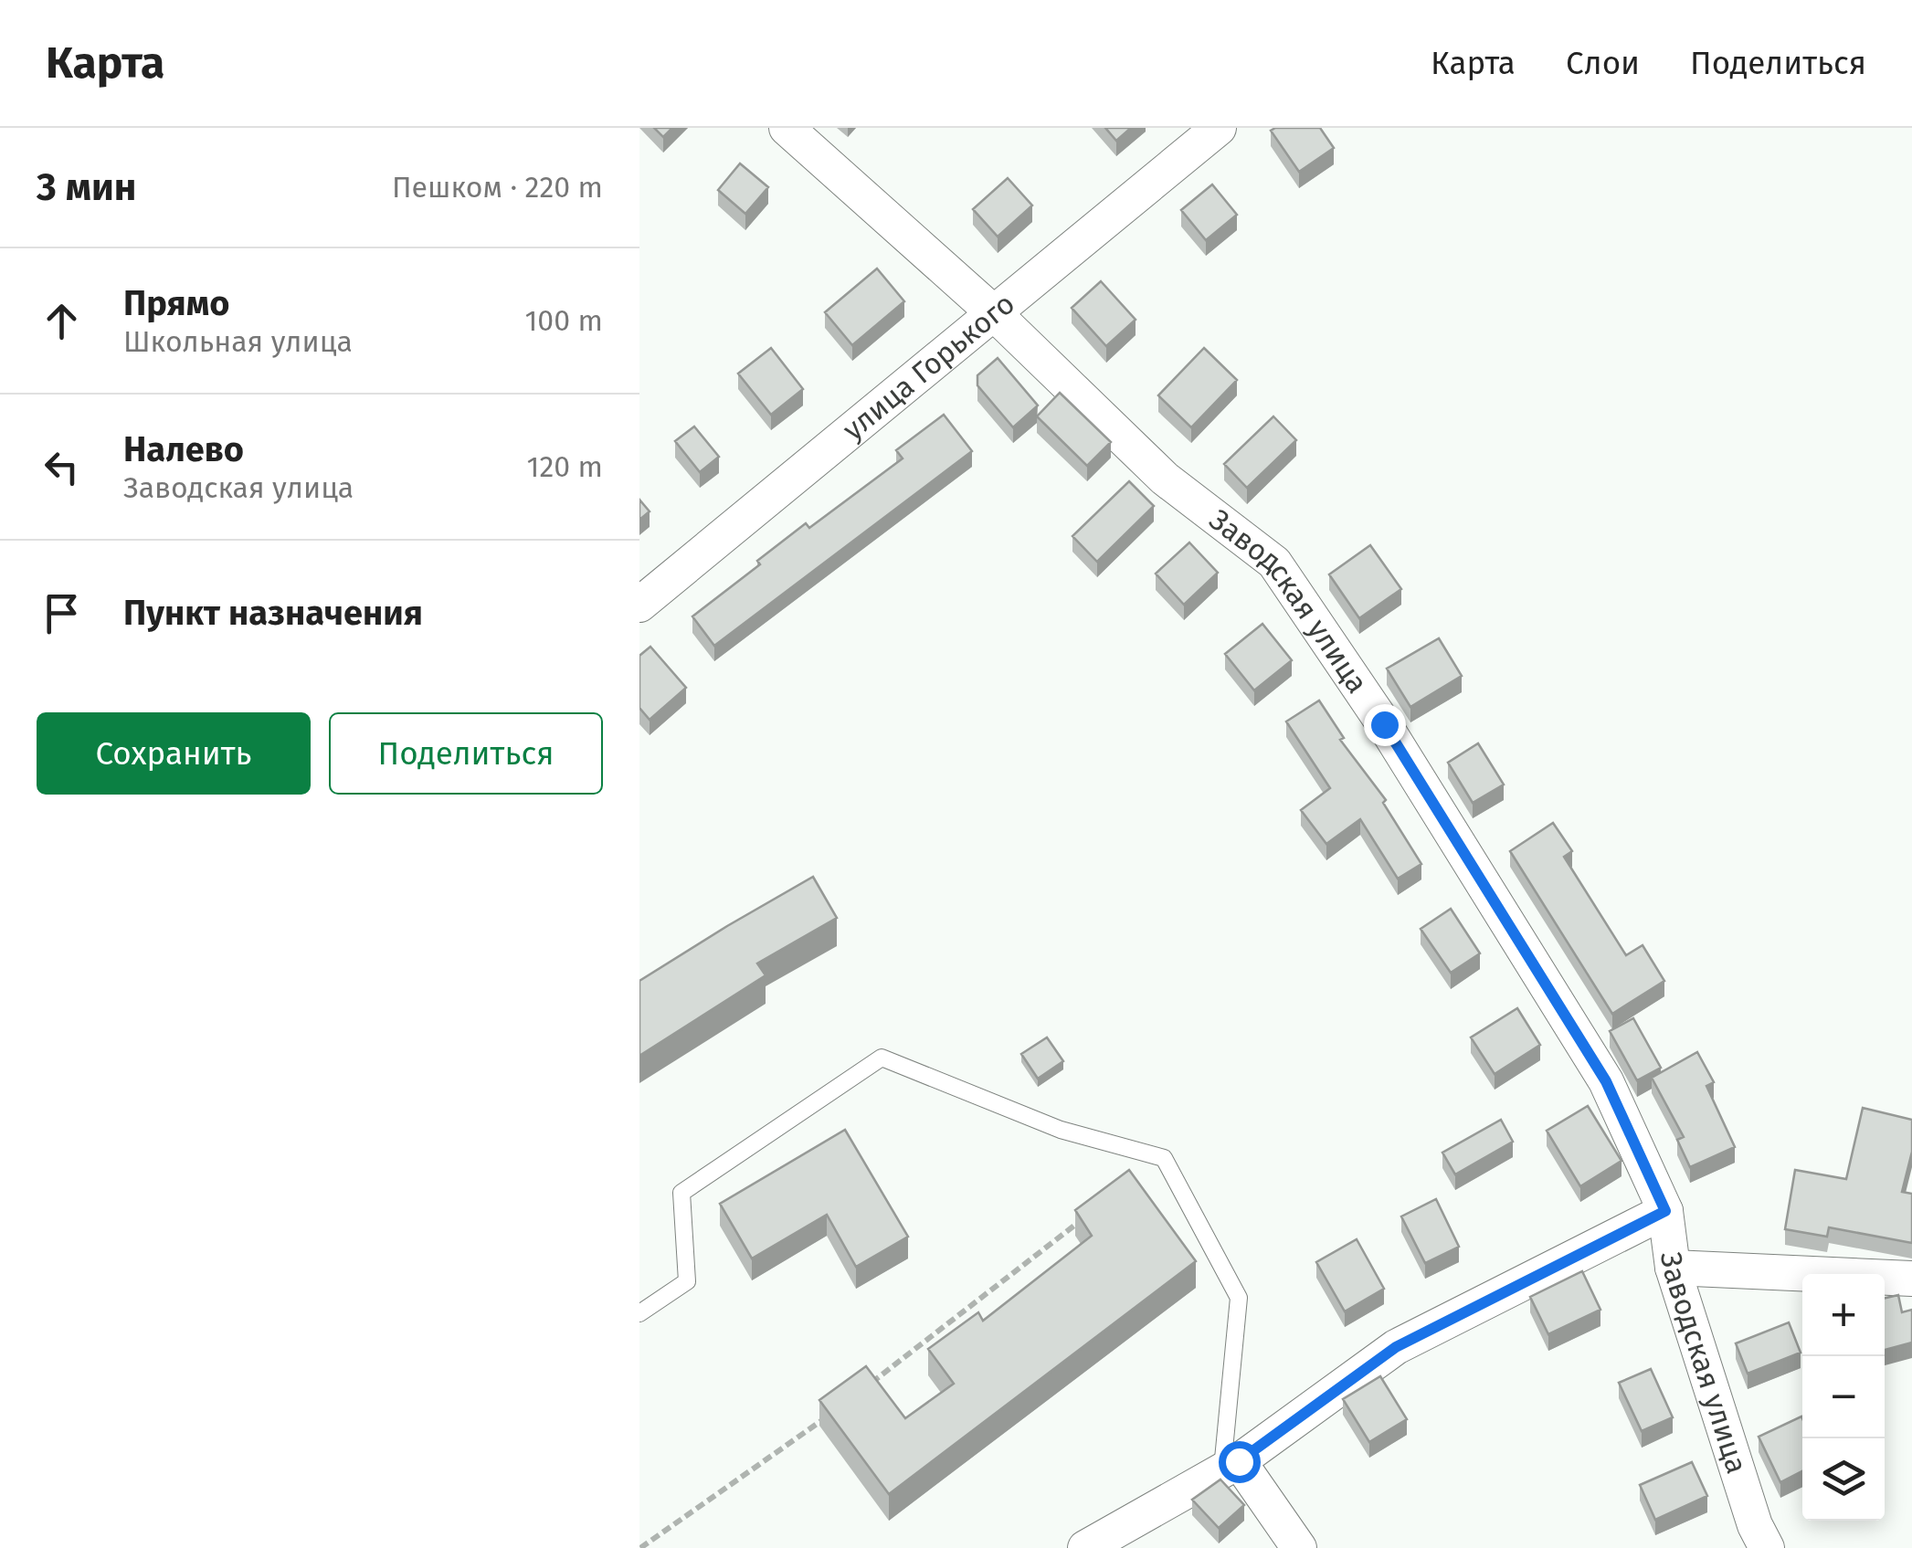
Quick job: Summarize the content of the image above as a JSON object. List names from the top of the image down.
{
  "streets": {
    "street": ["улица Горького", "Заводская улица"]
  },
  "crossings": [
    ["улица Горького", "Заводская улица"]
  ],
  "page": {
    "header": "Карта",
    "nav": ["Карта", "Слои", "Поделиться"],
    "heading": ["3 мин", "Пешком · 220 m"],
    "list": [
      ["Прямо", "Школьная улица", "100 m"],
      ["Налево", "Заводская улица", "120 m"],
      "Пункт назначения"
    ],
    "buttons": ["Сохранить", "Поделиться"],
    "map_buttons": ["+", "−"]
  }
}
